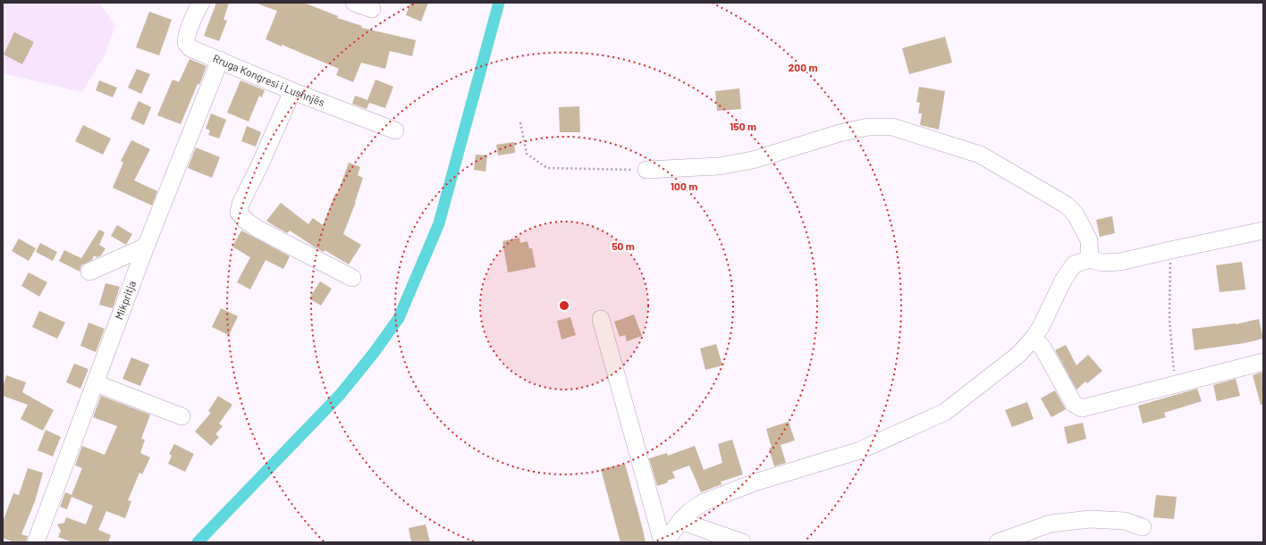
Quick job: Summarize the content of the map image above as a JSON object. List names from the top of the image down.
{
  "streets": {
    "street": ["Rruga Kongresi i Lushnjës", "Mikpritja"]
  },
  "crossings": [
    ["Rruga Kongresi i Lushnjës", "Mikpritja"]
  ],
  "rings": [
    "200 m",
    "150 m",
    "100 m",
    "50 m"
  ]
}
